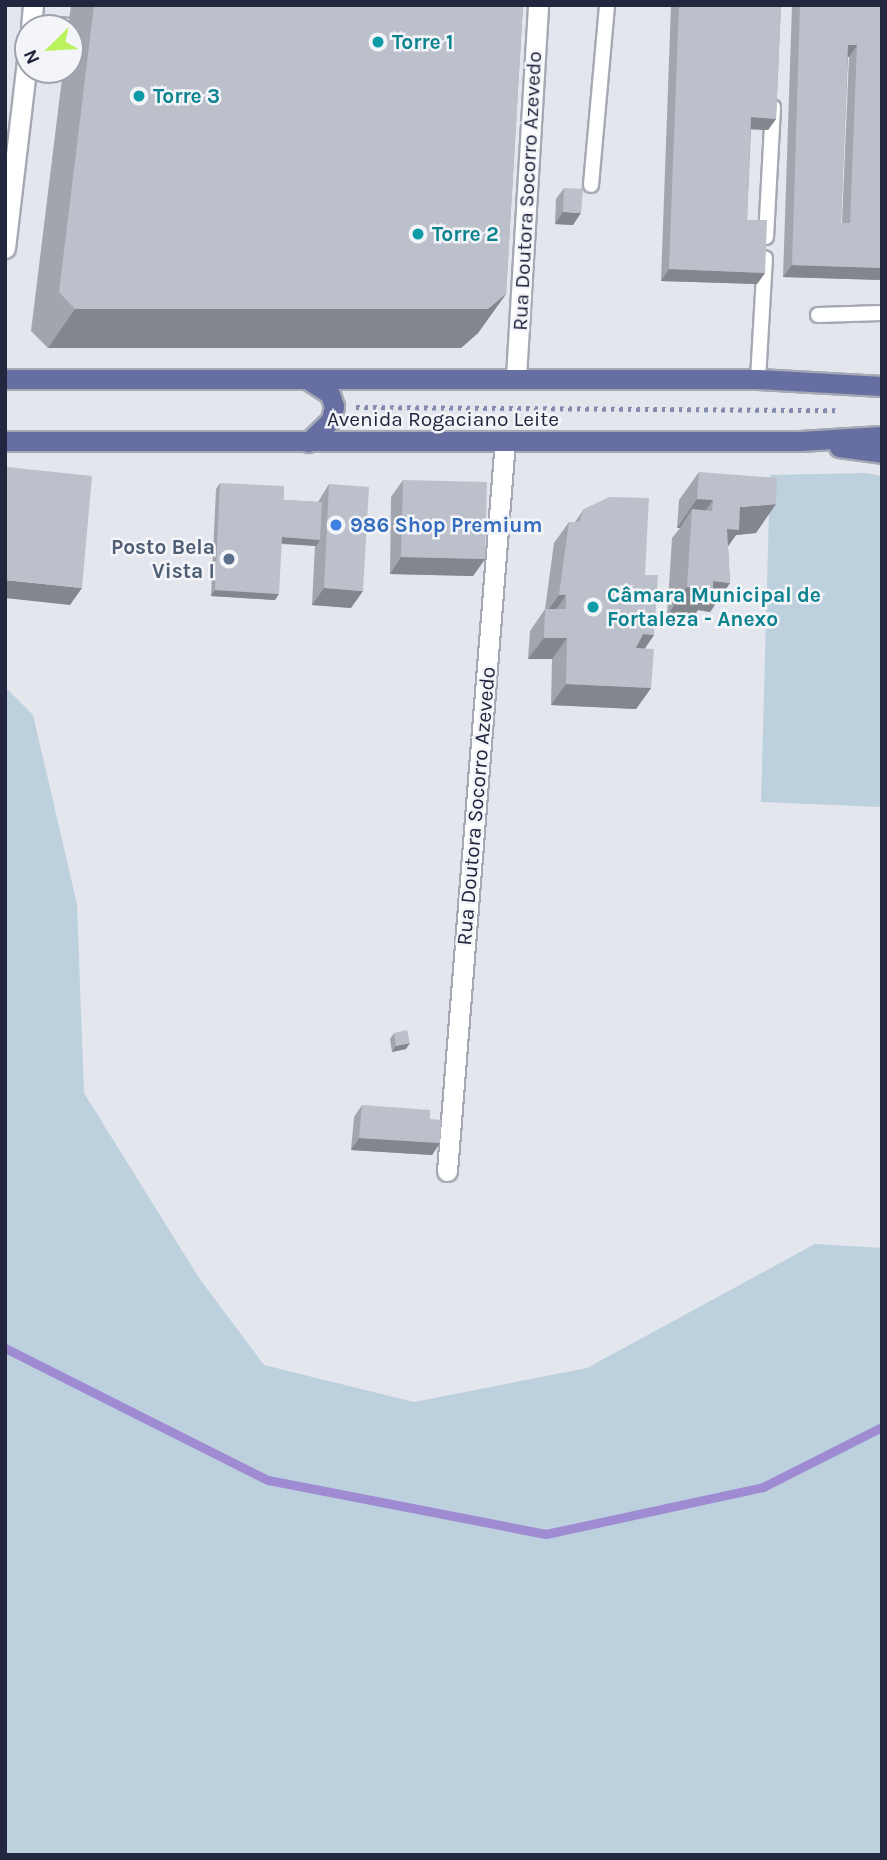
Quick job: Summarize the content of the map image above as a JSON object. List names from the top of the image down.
{
  "streets": {
    "main road": ["Avenida Rogaciano Leite"],
    "street": ["Rua Doutora Socorro Azevedo"]
  },
  "crossings": [
    ["Rua Doutora Socorro Azevedo", "Avenida Rogaciano Leite"]
  ],
  "places": [
    "Torre 1",
    "Torre 3",
    "Torre 2",
    "986 Shop Premium",
    "Posto Bela Vista I",
    "Câmara Municipal de Fortaleza - Anexo"
  ],
  "north": "bottom left"
}
